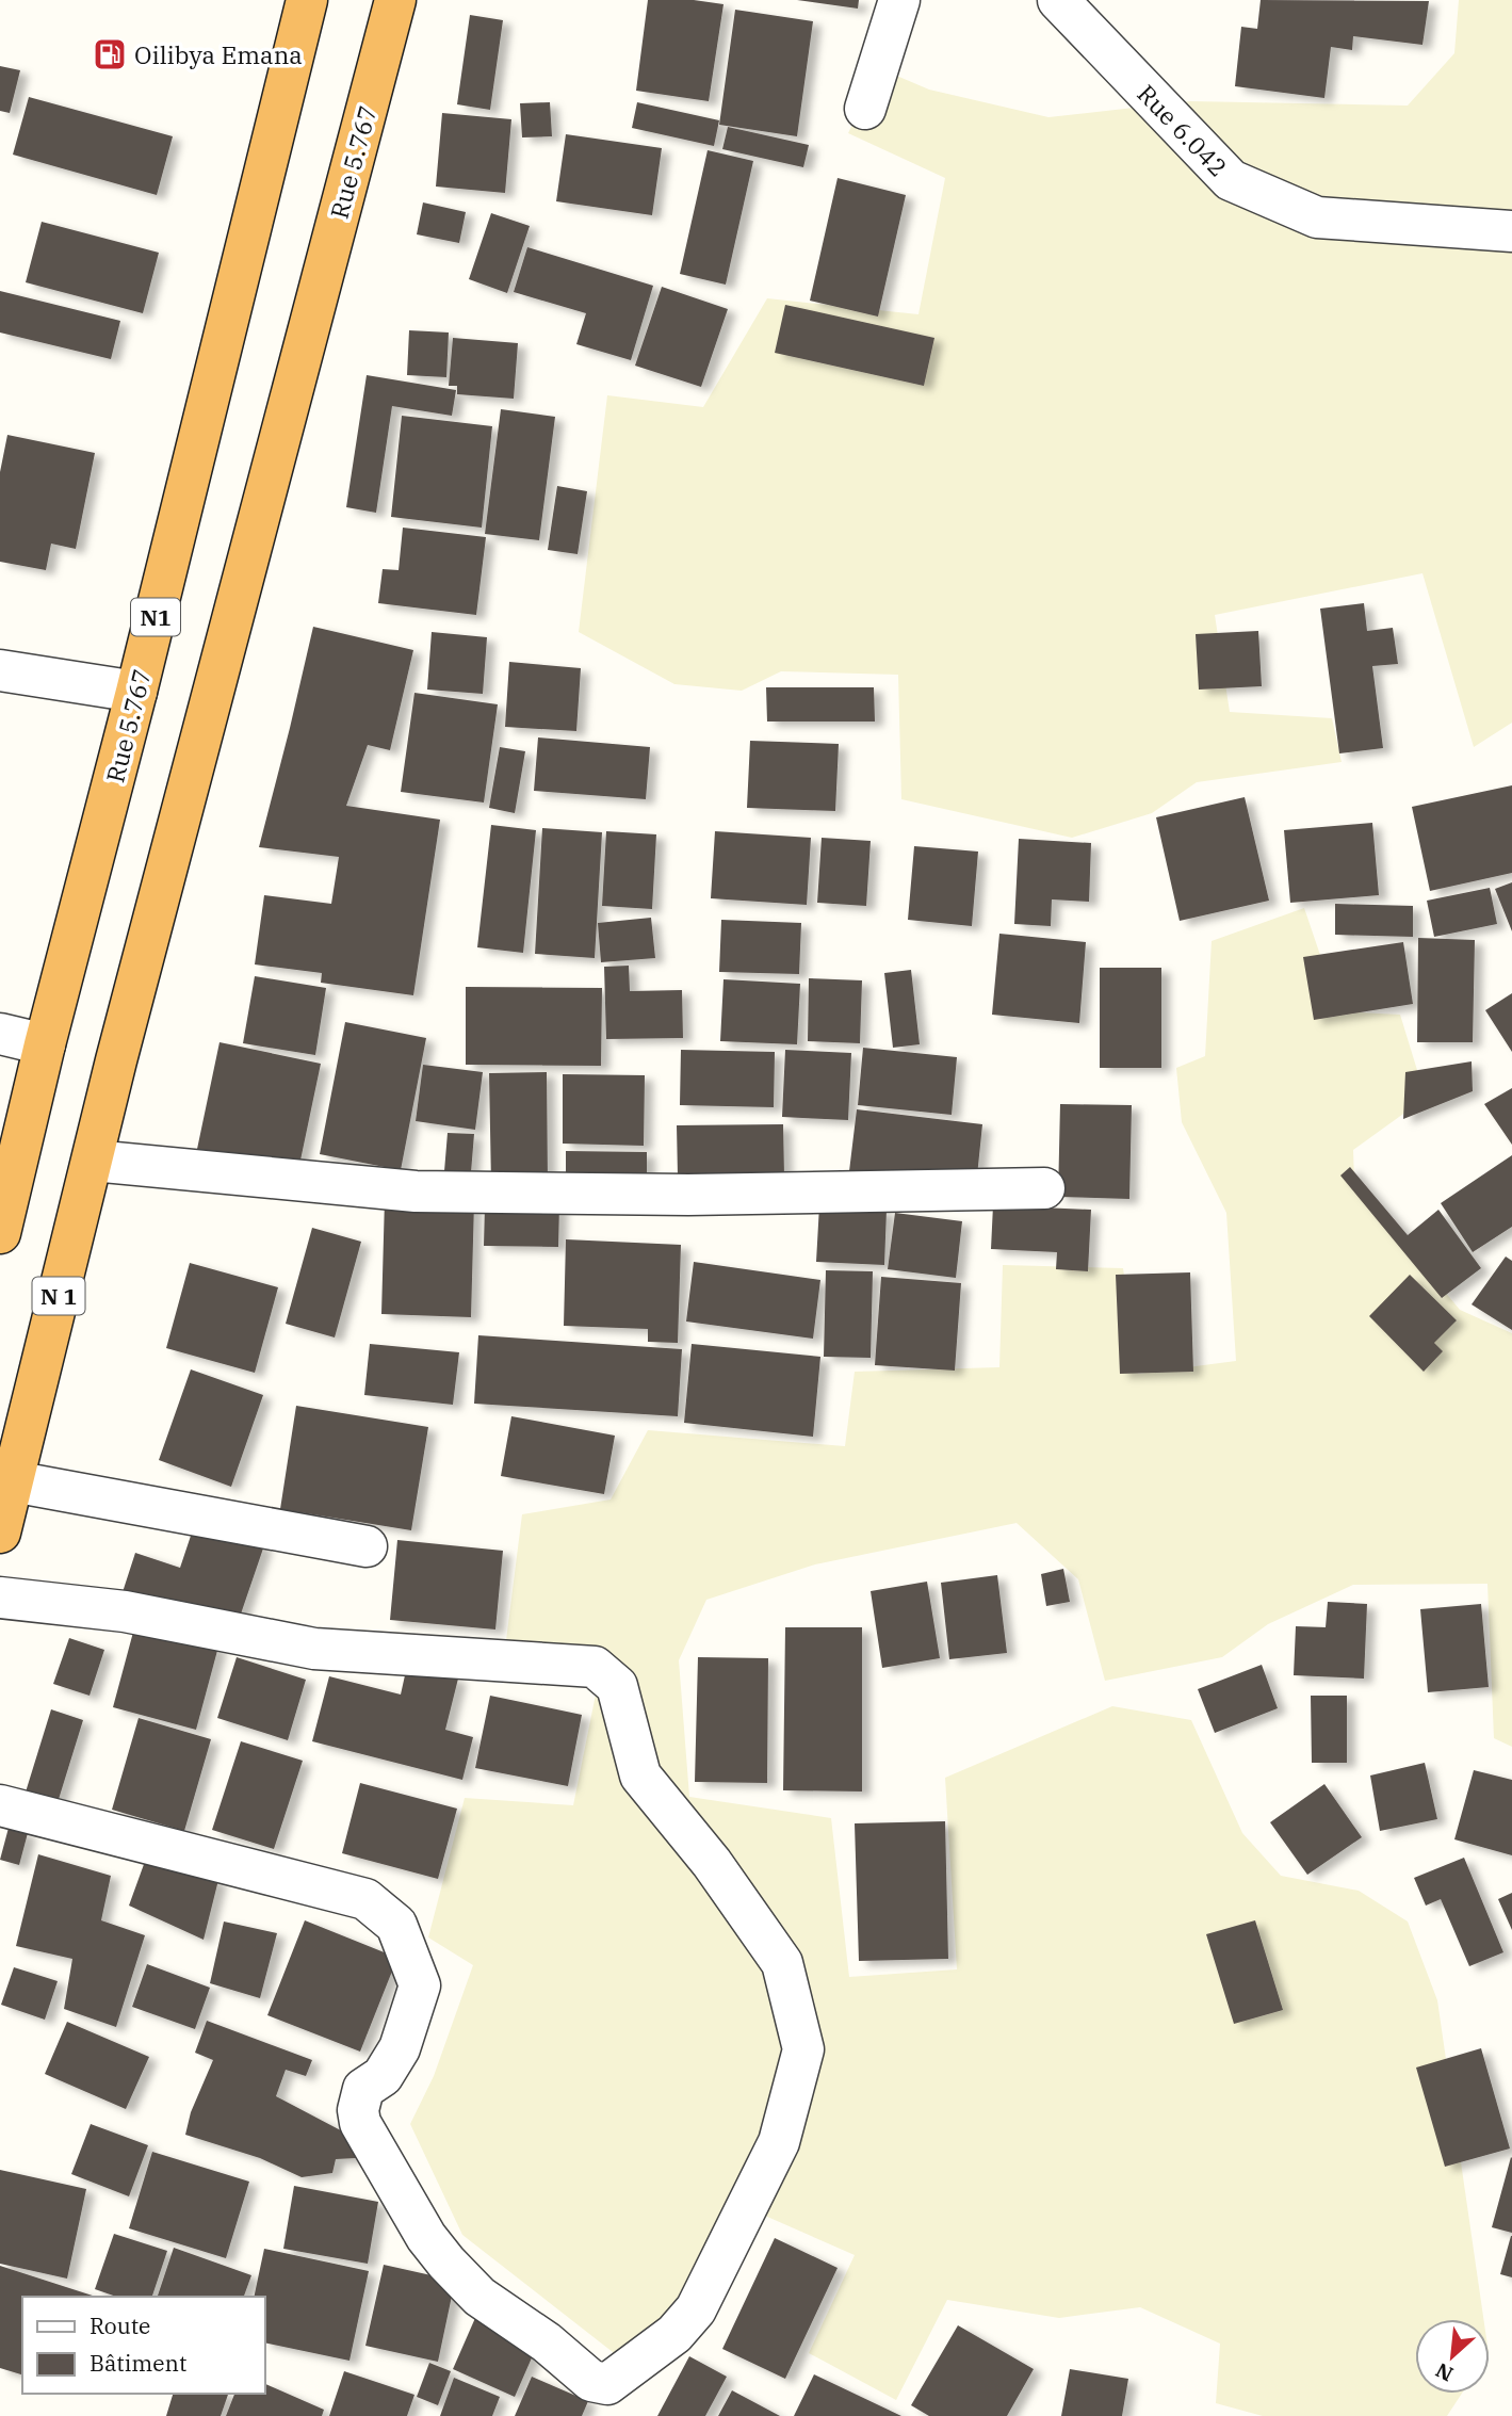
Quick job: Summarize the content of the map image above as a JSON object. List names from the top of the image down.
{
  "streets": {
    "highway": ["Rue 5.767", "N1", "N 1"],
    "street": ["Rue 6.042"]
  },
  "crossings": [
    ["Rue 5.767", "N 1"]
  ],
  "places": {
    "fuel station": ["Oilibya Emana"]
  },
  "legend": ["Route", "Bâtiment"],
  "north": "bottom left"
}
